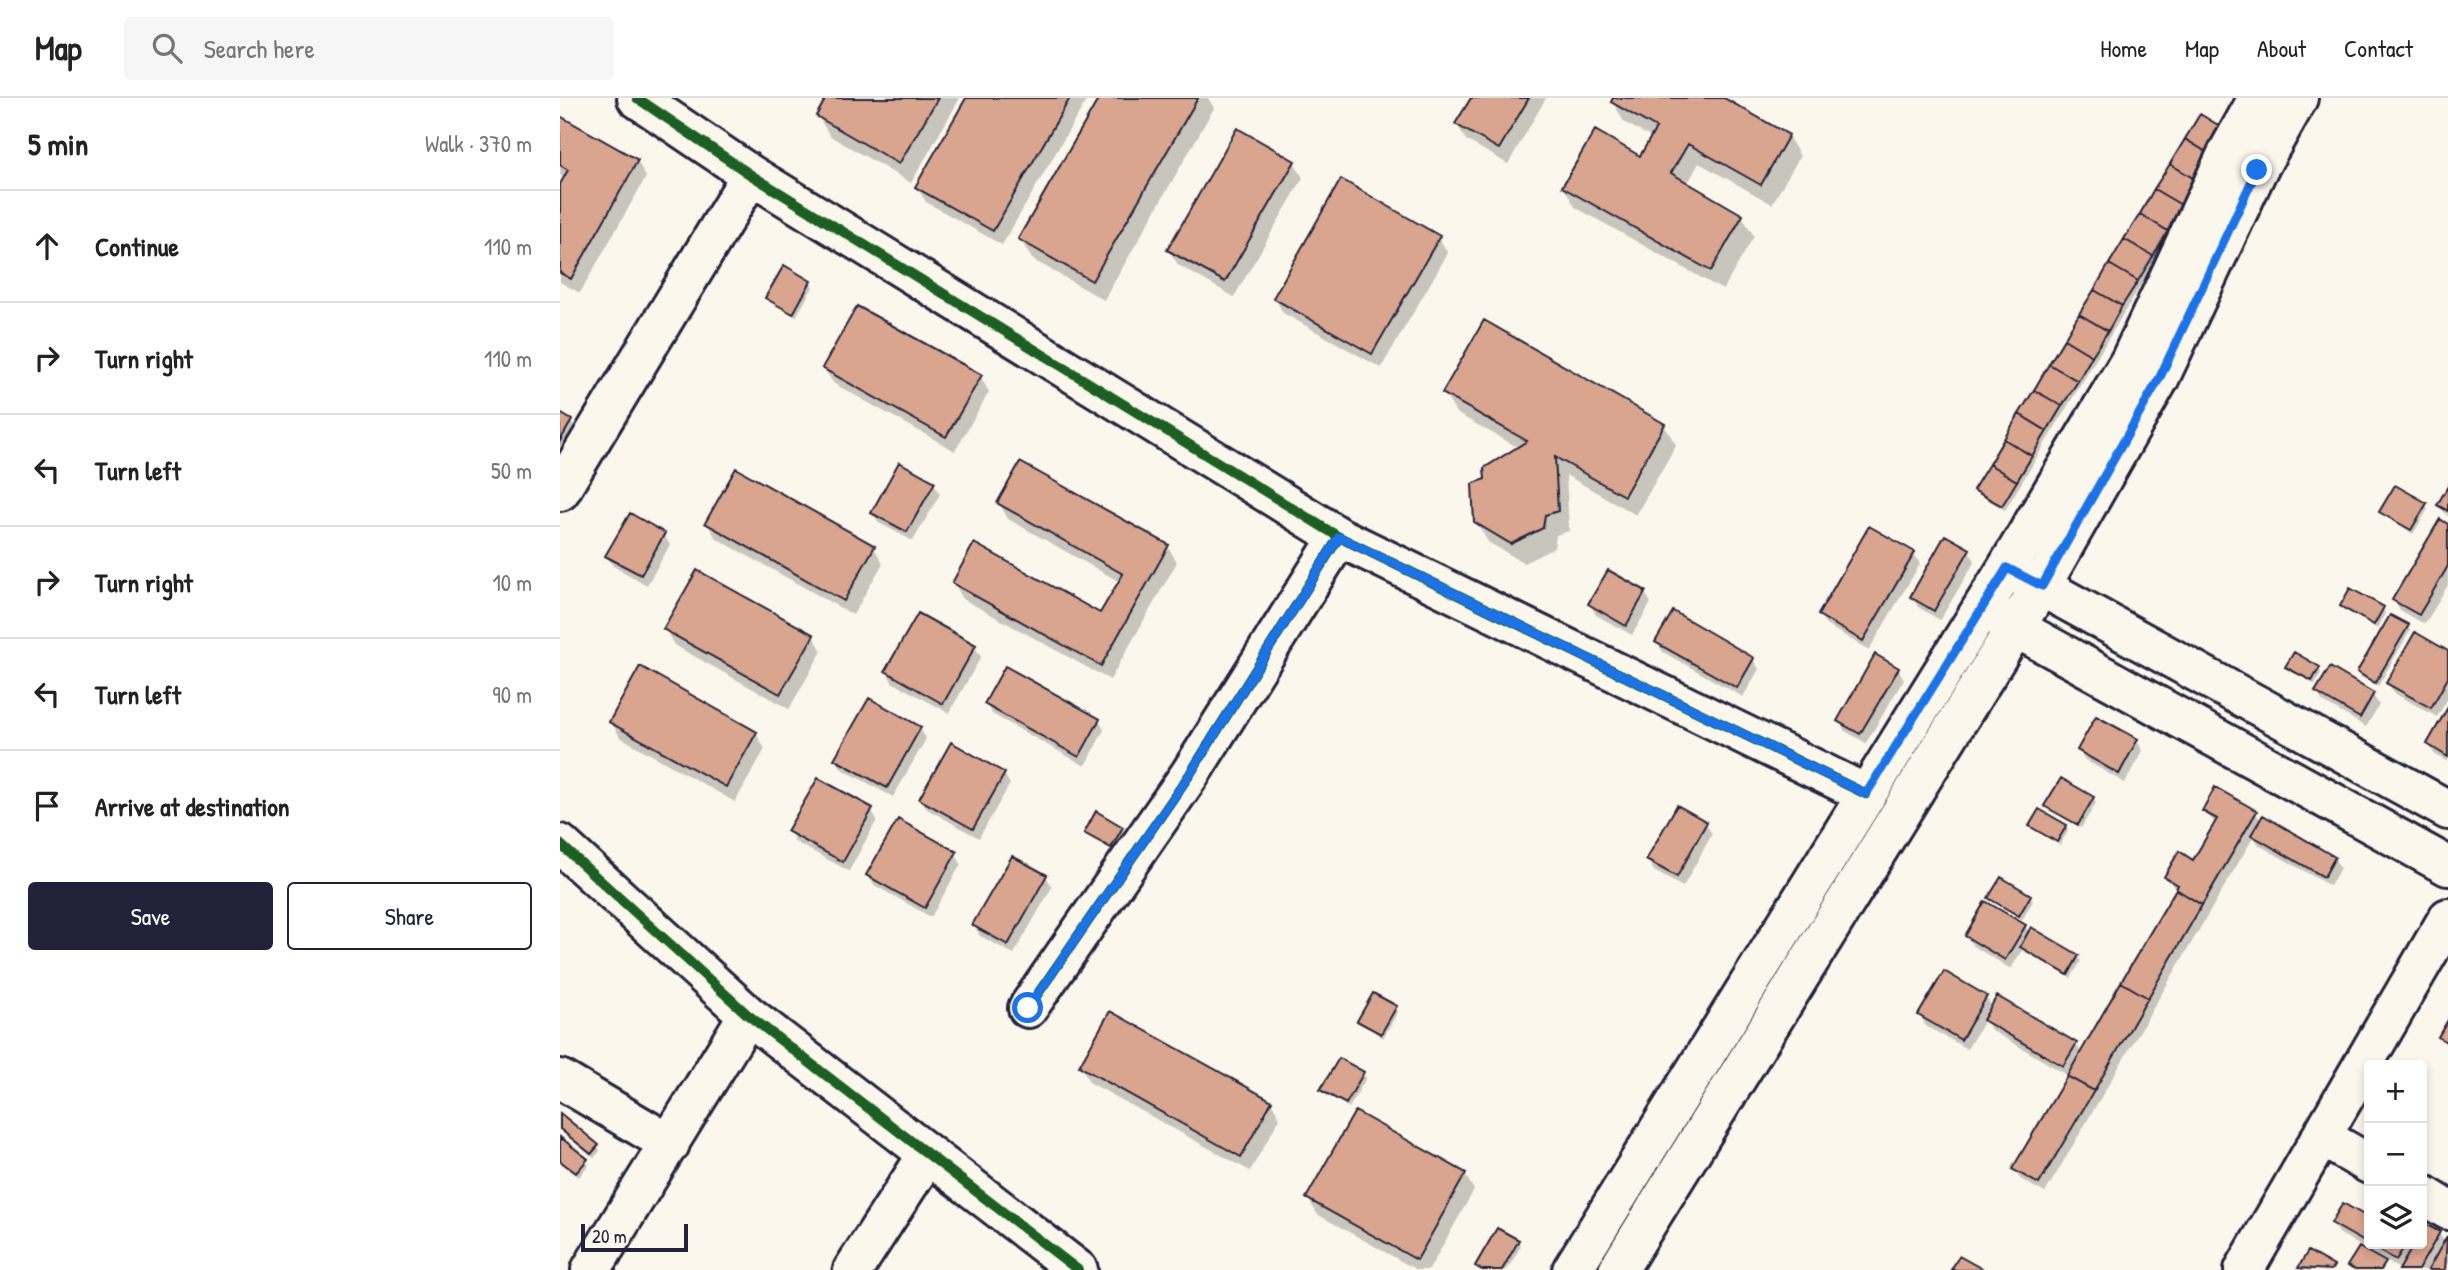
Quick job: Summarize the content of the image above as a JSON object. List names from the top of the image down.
{
  "scale_bar": "20 m",
  "page": {
    "header": "Map",
    "search": "Search here",
    "nav": [
      "Home",
      "Map",
      "About",
      "Contact"
    ],
    "heading": ["5 min", "Walk · 370 m"],
    "list": [
      ["Continue", "110 m"],
      ["Turn right", "110 m"],
      ["Turn left", "50 m"],
      ["Turn right", "10 m"],
      ["Turn left", "90 m"],
      "Arrive at destination"
    ],
    "buttons": ["Save", "Share"],
    "map_buttons": ["+", "−"],
    "scale": "20 m"
  }
}
